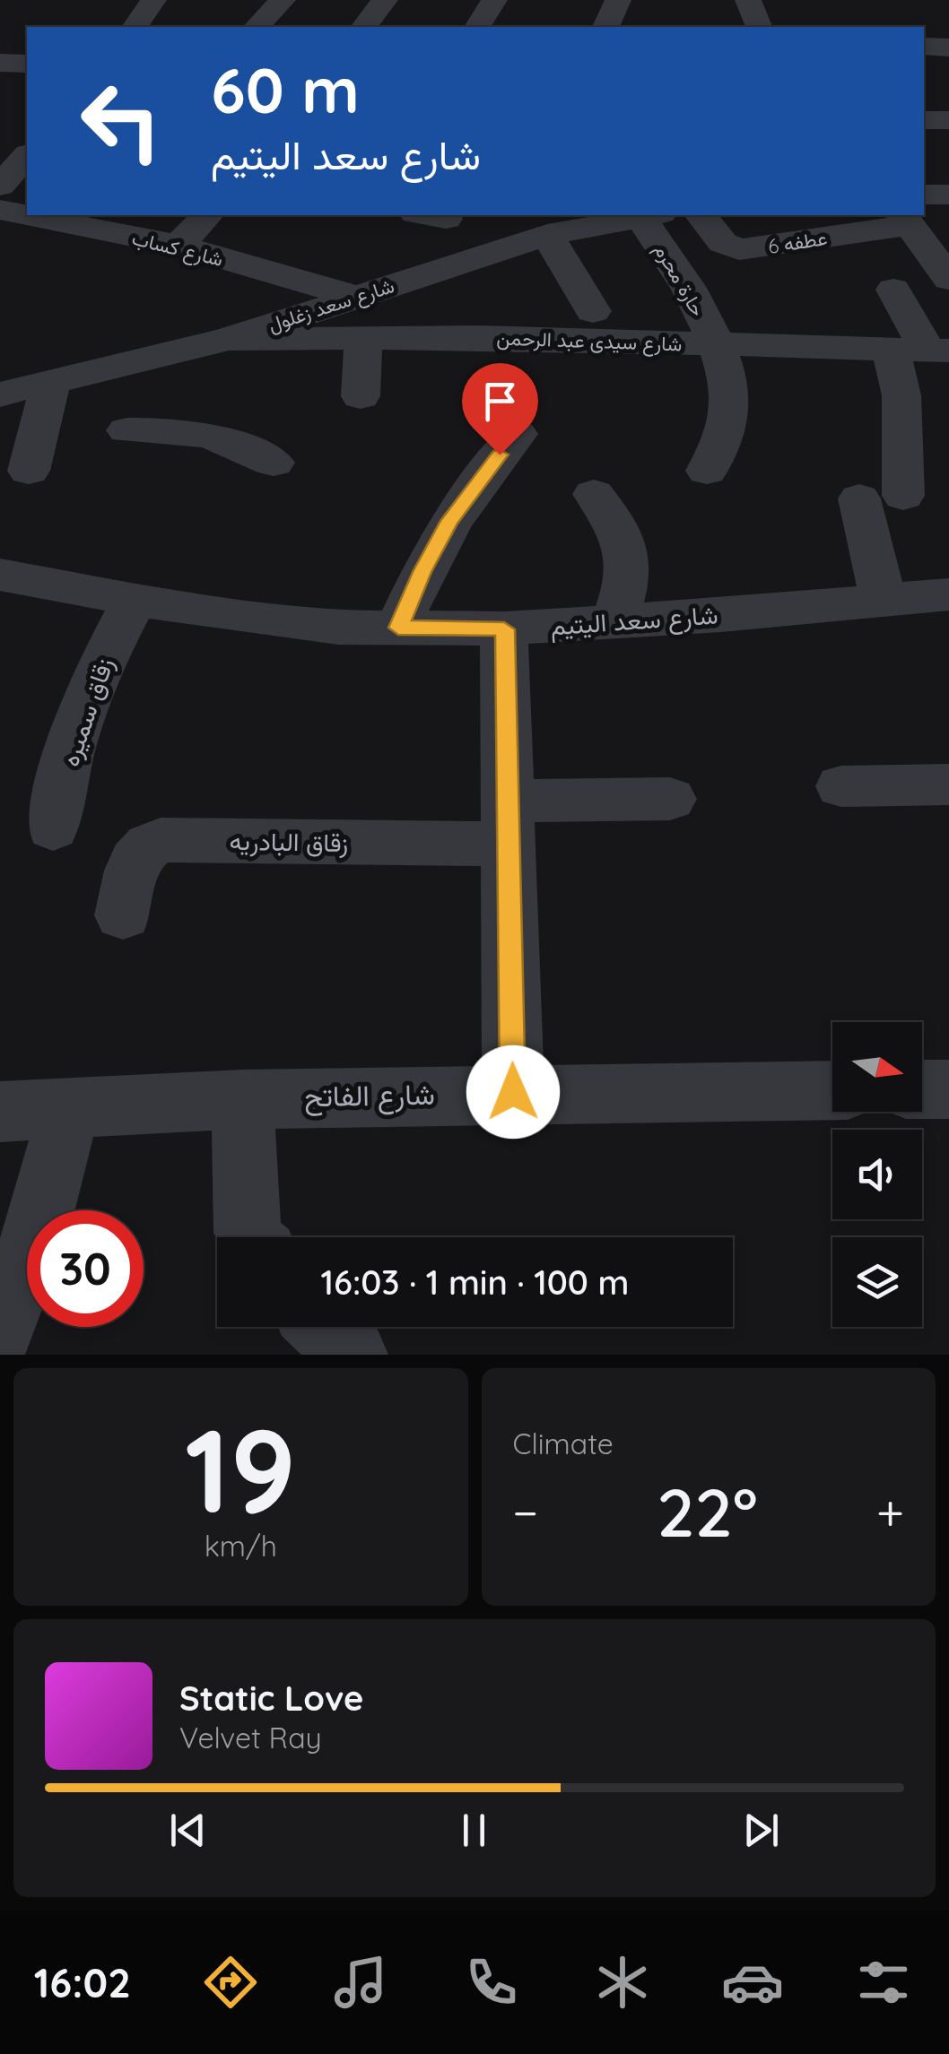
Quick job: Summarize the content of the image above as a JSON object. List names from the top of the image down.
{
  "streets": {
    "street": [
      "عطفه 6",
      "شارع كساب",
      "حارة محرم",
      "شارع سعد زغلول",
      "شارع سيدى عبد الرحمن",
      "شارع سعد اليتيم",
      "زقاق سميره",
      "زقاق البادريه",
      "شارع الفاتح"
    ]
  },
  "crossings": [
    ["شارع كساب", "شارع سعد زغلول"],
    ["حارة محرم", "شارع سيدى عبد الرحمن"],
    ["شارع سعد زغلول", "شارع سيدى عبد الرحمن"],
    ["شارع سعد اليتيم", "زقاق سميره"]
  ],
  "north": "right",
  "page": {
    "turn": ["60 m", "شارع سعد اليتيم"],
    "limit": "30",
    "trip": "16:03 · 1 min · 100 m",
    "tile": [
      ["19", "km/h"],
      "Climate"
    ],
    "heat": ["−", "22°", "+"],
    "song": ["Static Love", "Velvet Ray"],
    "tabs": "16:02"
  }
}
